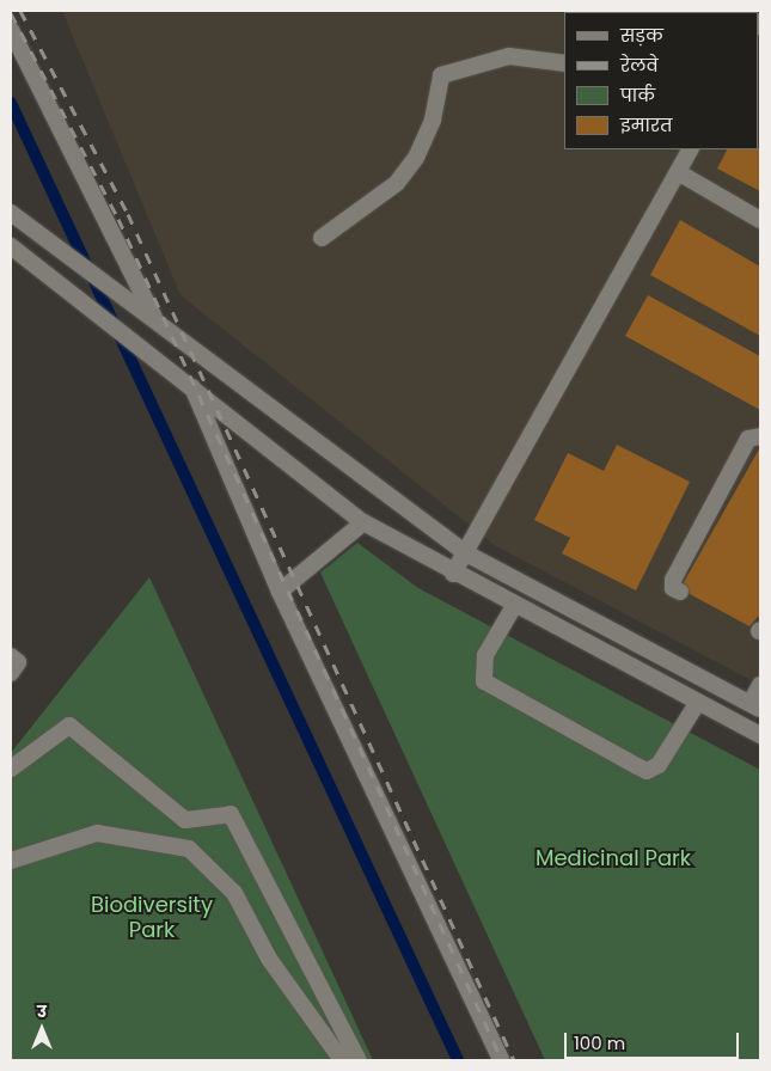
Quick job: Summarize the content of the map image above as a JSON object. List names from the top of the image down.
{
  "parks": ["Medicinal Park", "Biodiversity Park"],
  "legend": [
    "सड़क",
    "रेलवे",
    "पार्क",
    "इमारत"
  ],
  "scale_bar": "100 m",
  "north": "top"
}
